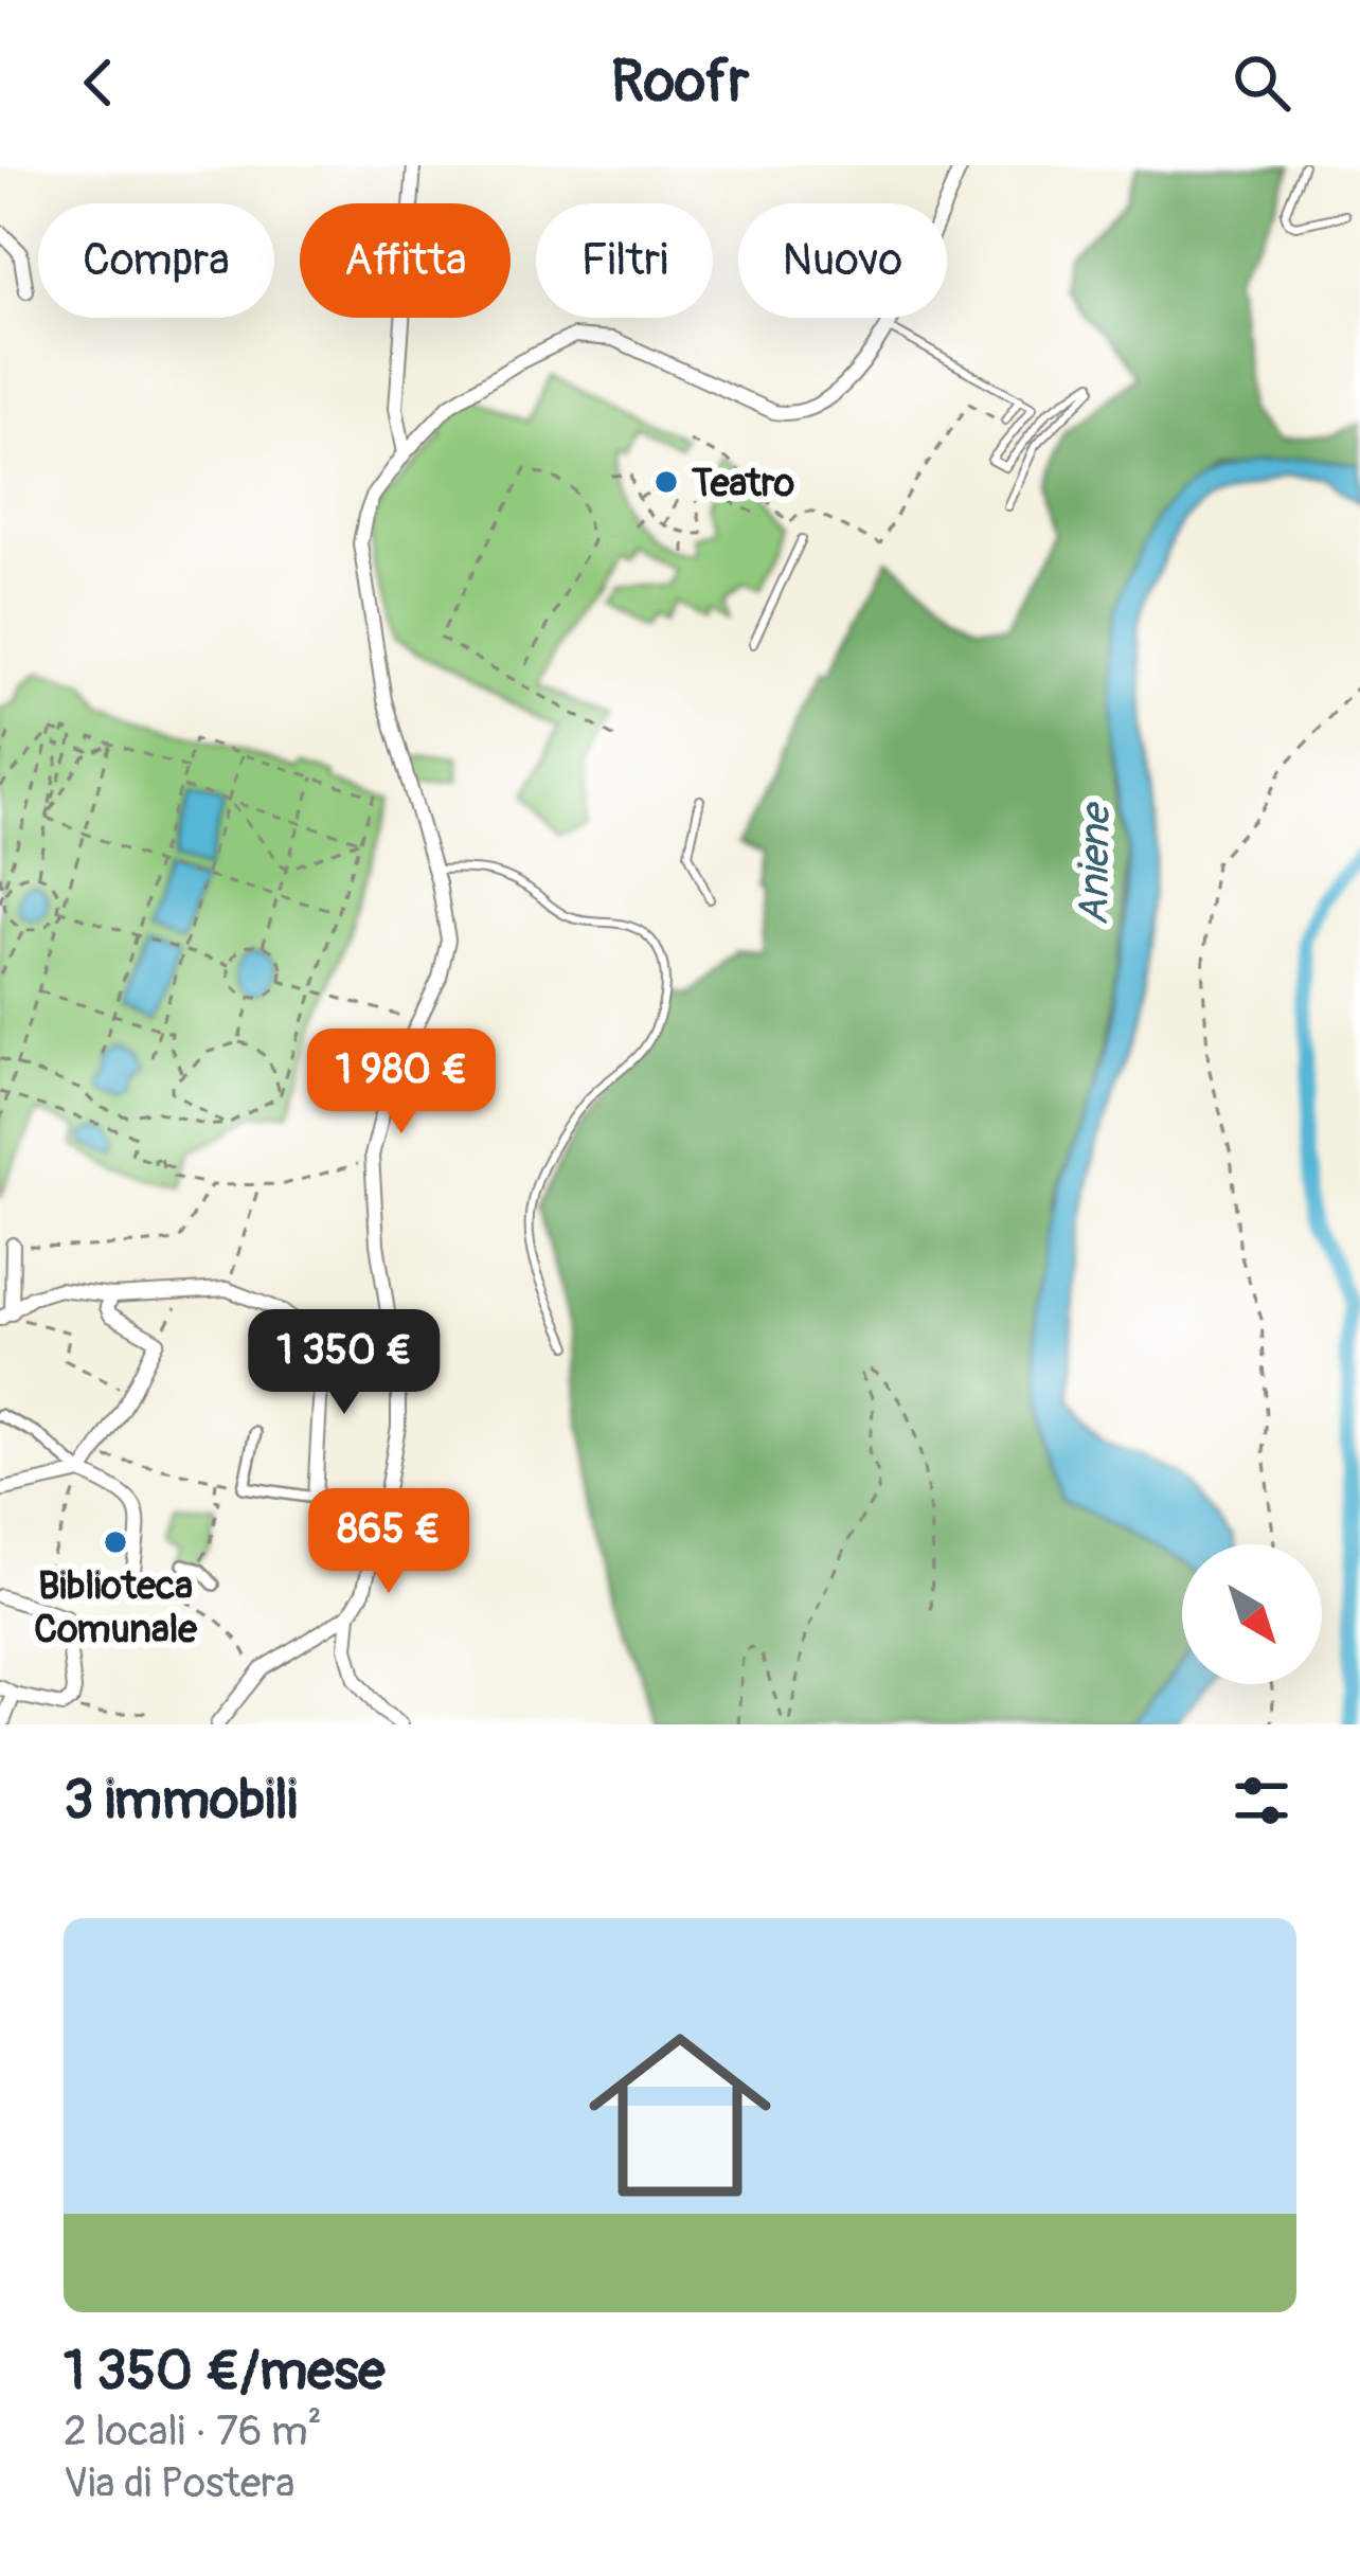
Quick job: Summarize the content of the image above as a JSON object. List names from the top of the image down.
{
  "water": ["Aniene"],
  "places": ["Teatro", "Biblioteca Comunale"],
  "north": "bottom right",
  "page": {
    "header": "Roofr",
    "chip": [
      "Compra",
      "Affitta",
      "Filtri",
      "Nuovo"
    ],
    "price": ["1 980 €", "1 350 €", "865 €"],
    "heading": "3 immobili",
    "list": [
      {
        "name": "1 350 €/mese",
        "note": "2 locali · 76 m² · Via di Postera"
      }
    ]
  }
}
